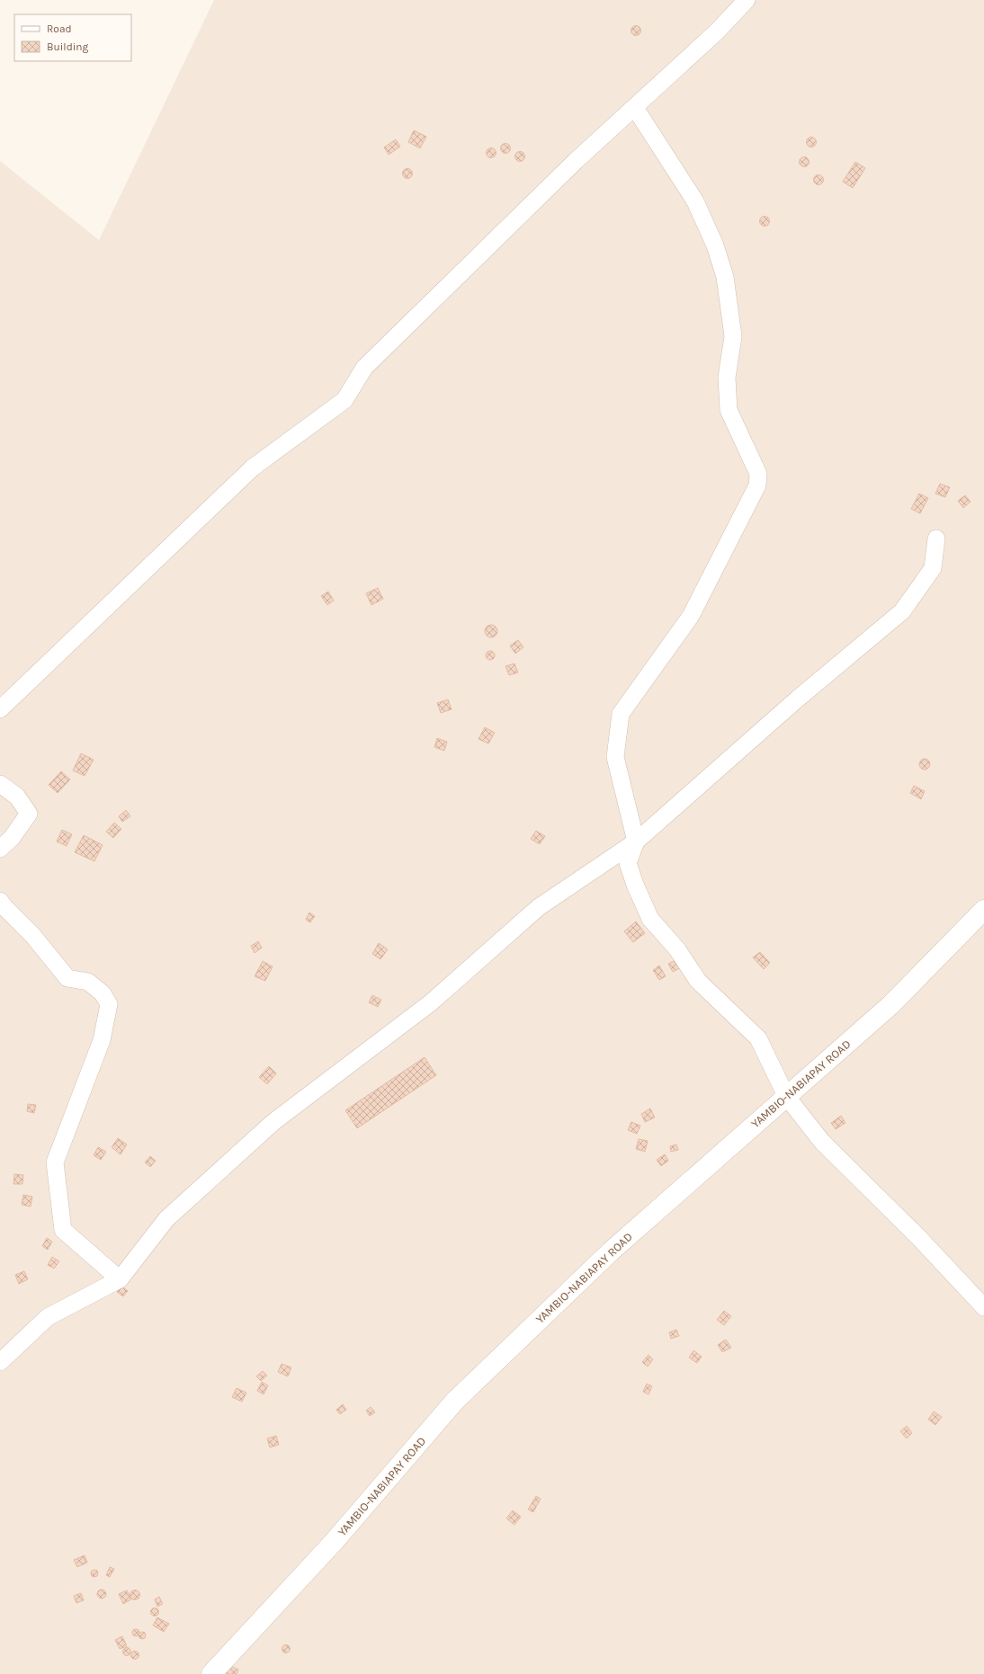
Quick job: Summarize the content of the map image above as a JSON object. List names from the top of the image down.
{
  "streets": {
    "main road": ["YAMBIO-NABIAPAY ROAD"]
  },
  "legend": ["Road", "Building"]
}
